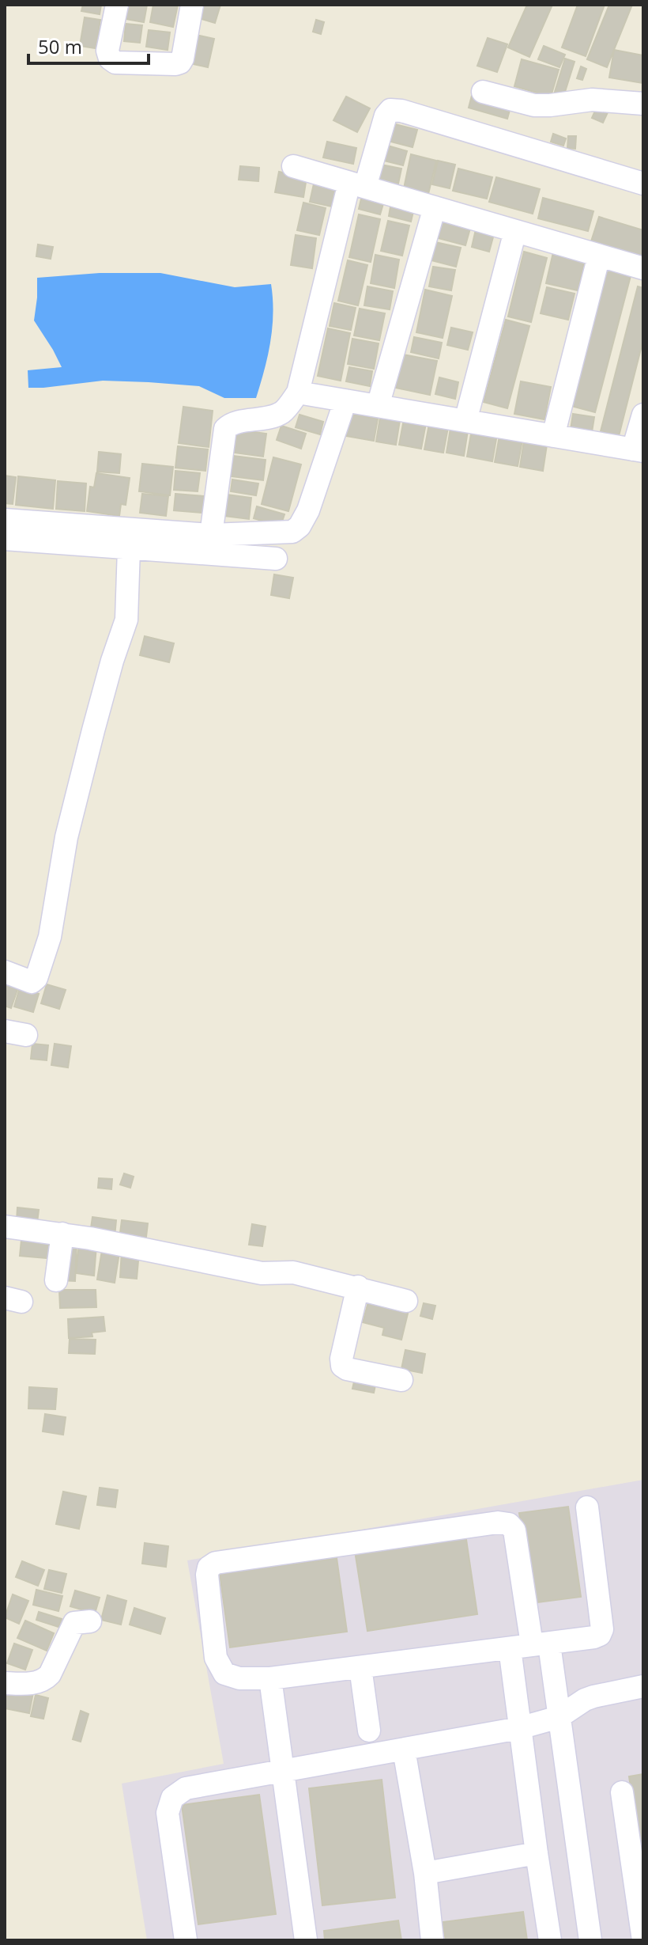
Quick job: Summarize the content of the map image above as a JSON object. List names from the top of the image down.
{
  "scale_bar": "50 m"
}
